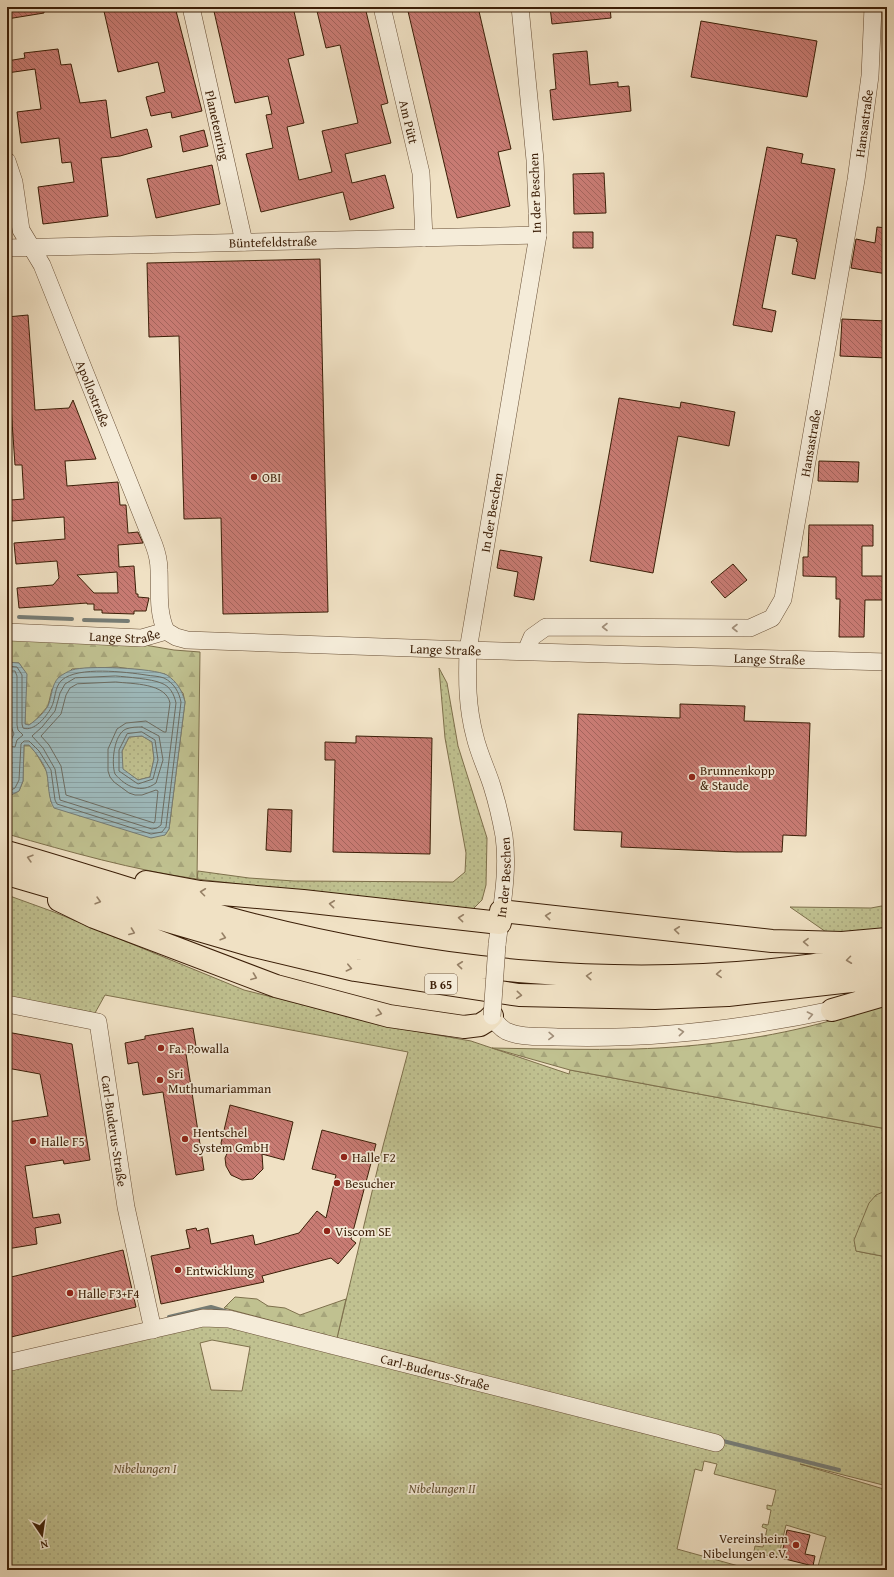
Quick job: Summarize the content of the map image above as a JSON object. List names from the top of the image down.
{
  "streets": {
    "highway": ["B 65"],
    "street": [
      "Am Pütt",
      "Hansastraße",
      "Planetenring",
      "In der Beschen",
      "Büntefeldstraße",
      "Apollostraße",
      "Lange Straße",
      "Carl-Buderus-Straße"
    ]
  },
  "crossings": [
    ["Am Pütt", "Büntefeldstraße"],
    ["Hansastraße", "Lange Straße"],
    ["Planetenring", "Büntefeldstraße"],
    ["In der Beschen", "Büntefeldstraße"],
    ["In der Beschen", "Lange Straße"],
    ["Büntefeldstraße", "Apollostraße"],
    ["Apollostraße", "Lange Straße"]
  ],
  "one_way": ["Hansastraße"],
  "parks": ["Nibelungen I", "Nibelungen II"],
  "places": [
    "OBI",
    "Brunnenkopp & Staude",
    "Fa. Powalla",
    "Sri Muthumariamman",
    "Hentschel System GmbH",
    "Halle F5",
    "Halle F2",
    "Besucher",
    "Viscom SE",
    "Entwicklung",
    "Halle F3+F4",
    "Vereinsheim Nibelungen e.V."
  ],
  "north": "bottom"
}
